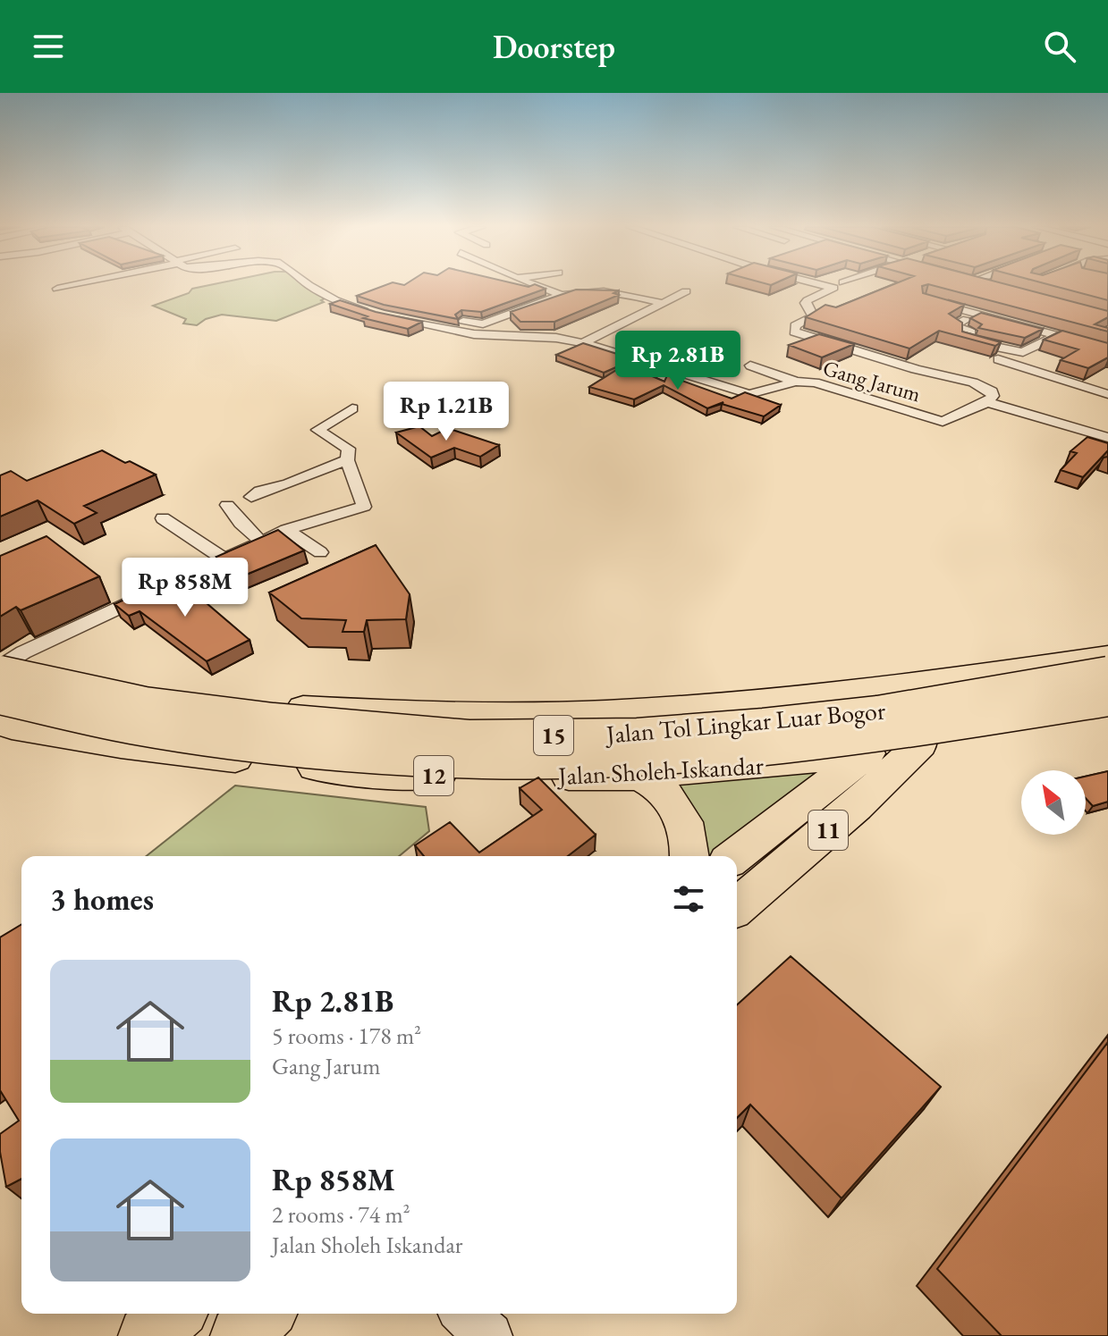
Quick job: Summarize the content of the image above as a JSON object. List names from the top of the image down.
{
  "streets": {
    "highway": [
      "Jalan Tol Lingkar Luar Bogor",
      "15",
      "Jalan Sholeh Iskandar",
      "12",
      "11"
    ],
    "street": ["Gang Jarum"]
  },
  "crossings": [
    ["Jalan Sholeh Iskandar", "11"]
  ],
  "north": "top left",
  "page": {
    "header": "Doorstep",
    "price": ["Rp 2.81B", "Rp 1.21B", "Rp 858M"],
    "heading": "3 homes",
    "list": [
      {
        "name": "Rp 2.81B",
        "note": "5 rooms · 178 m² · Gang Jarum"
      },
      {
        "name": "Rp 858M",
        "note": "2 rooms · 74 m² · Jalan Sholeh Iskandar"
      }
    ]
  }
}
